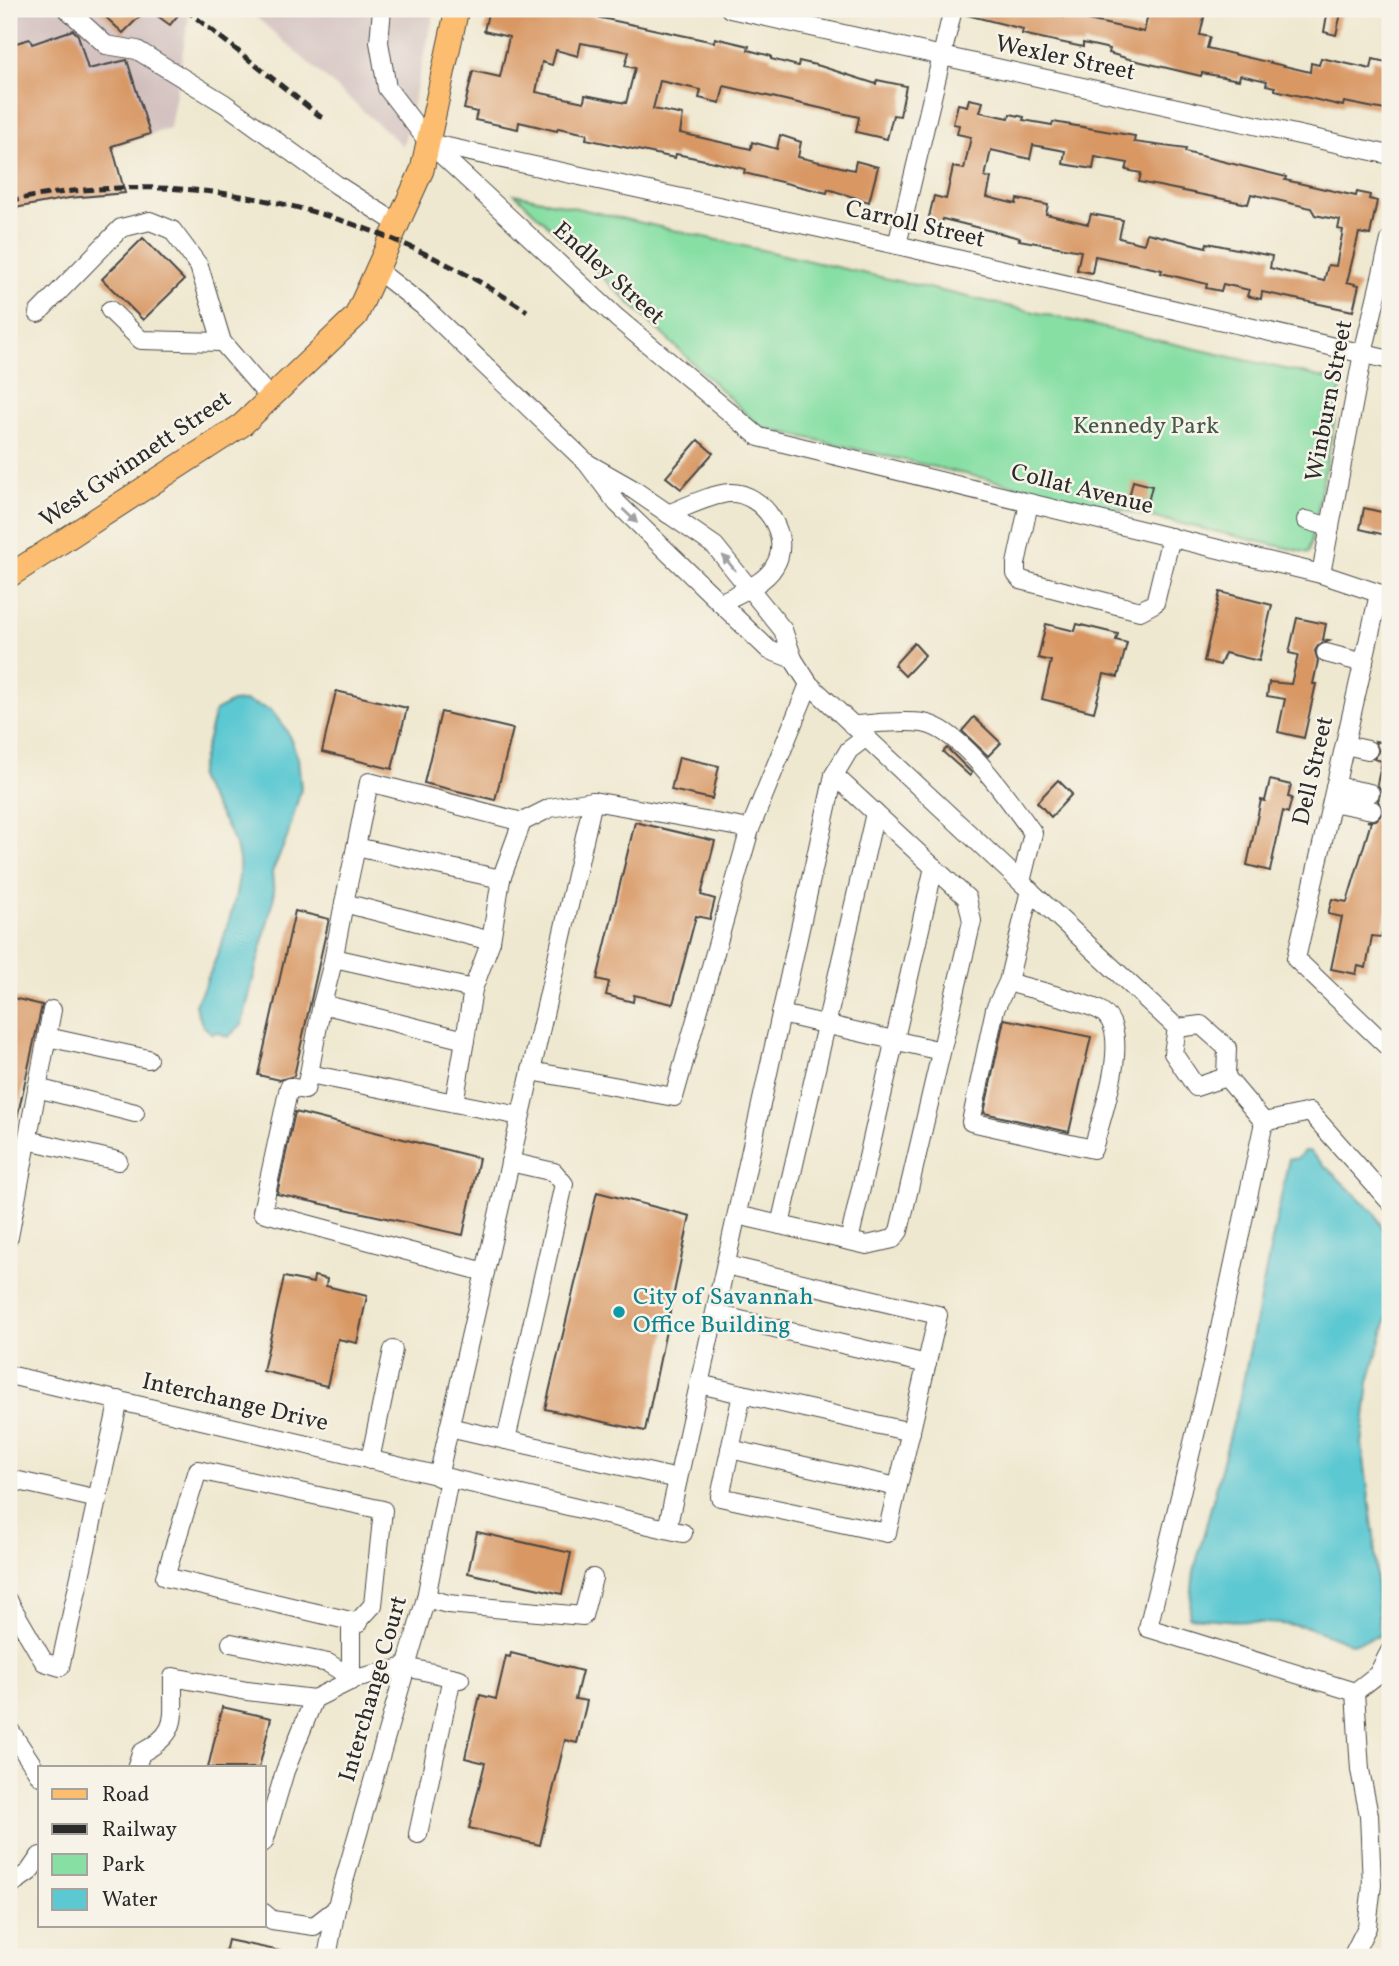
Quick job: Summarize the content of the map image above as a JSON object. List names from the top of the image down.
{
  "streets": {
    "main road": ["West Gwinnett Street"],
    "street": [
      "Wexler Street",
      "Carroll Street",
      "Endley Street",
      "Winburn Street",
      "Collat Avenue",
      "Dell Street",
      "Interchange Drive",
      "Interchange Court"
    ]
  },
  "crossings": [
    ["Carroll Street", "Endley Street"],
    ["Carroll Street", "Winburn Street"],
    ["Carroll Street", "West Gwinnett Street"],
    ["Endley Street", "West Gwinnett Street"],
    ["Endley Street", "Collat Avenue"],
    ["Winburn Street", "Collat Avenue"],
    ["Collat Avenue", "Dell Street"],
    ["Interchange Drive", "Interchange Court"]
  ],
  "parks": ["Kennedy Park"],
  "places": ["City of Savannah Office Building"],
  "legend": [
    "Road",
    "Railway",
    "Park",
    "Water"
  ]
}
